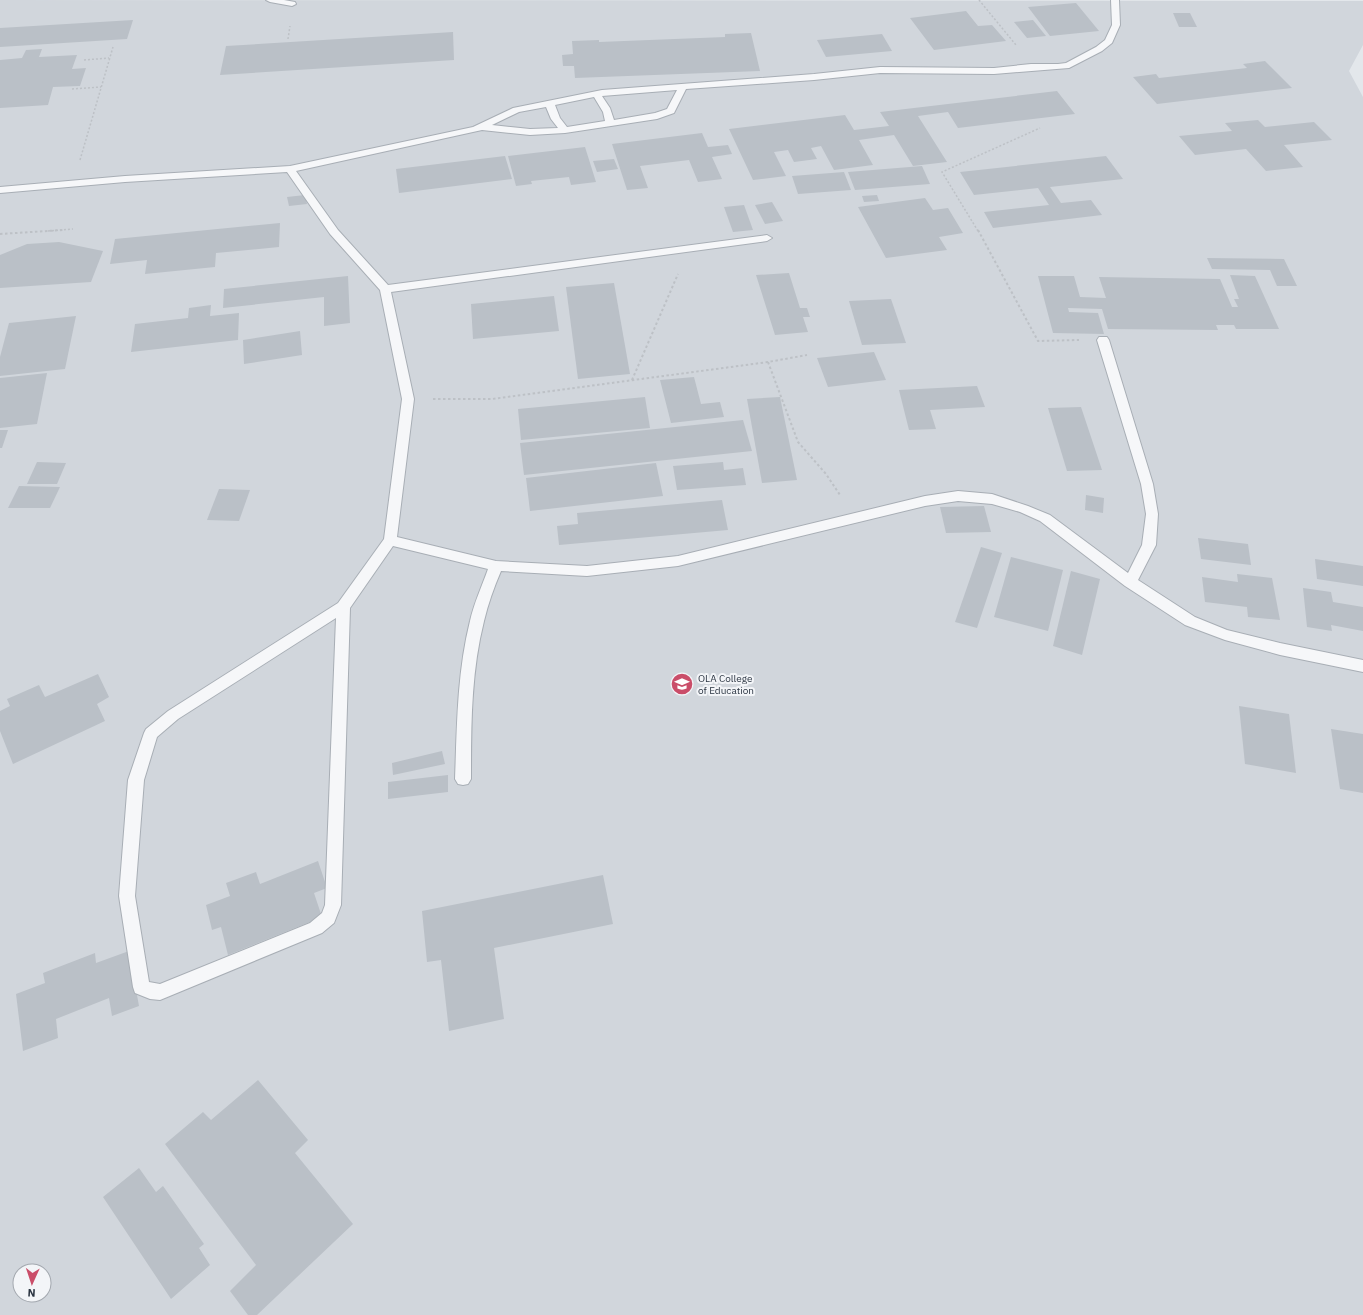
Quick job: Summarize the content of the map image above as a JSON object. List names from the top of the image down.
{
  "places": {
    "school or university": ["OLA College of Education"]
  },
  "north": "bottom"
}
